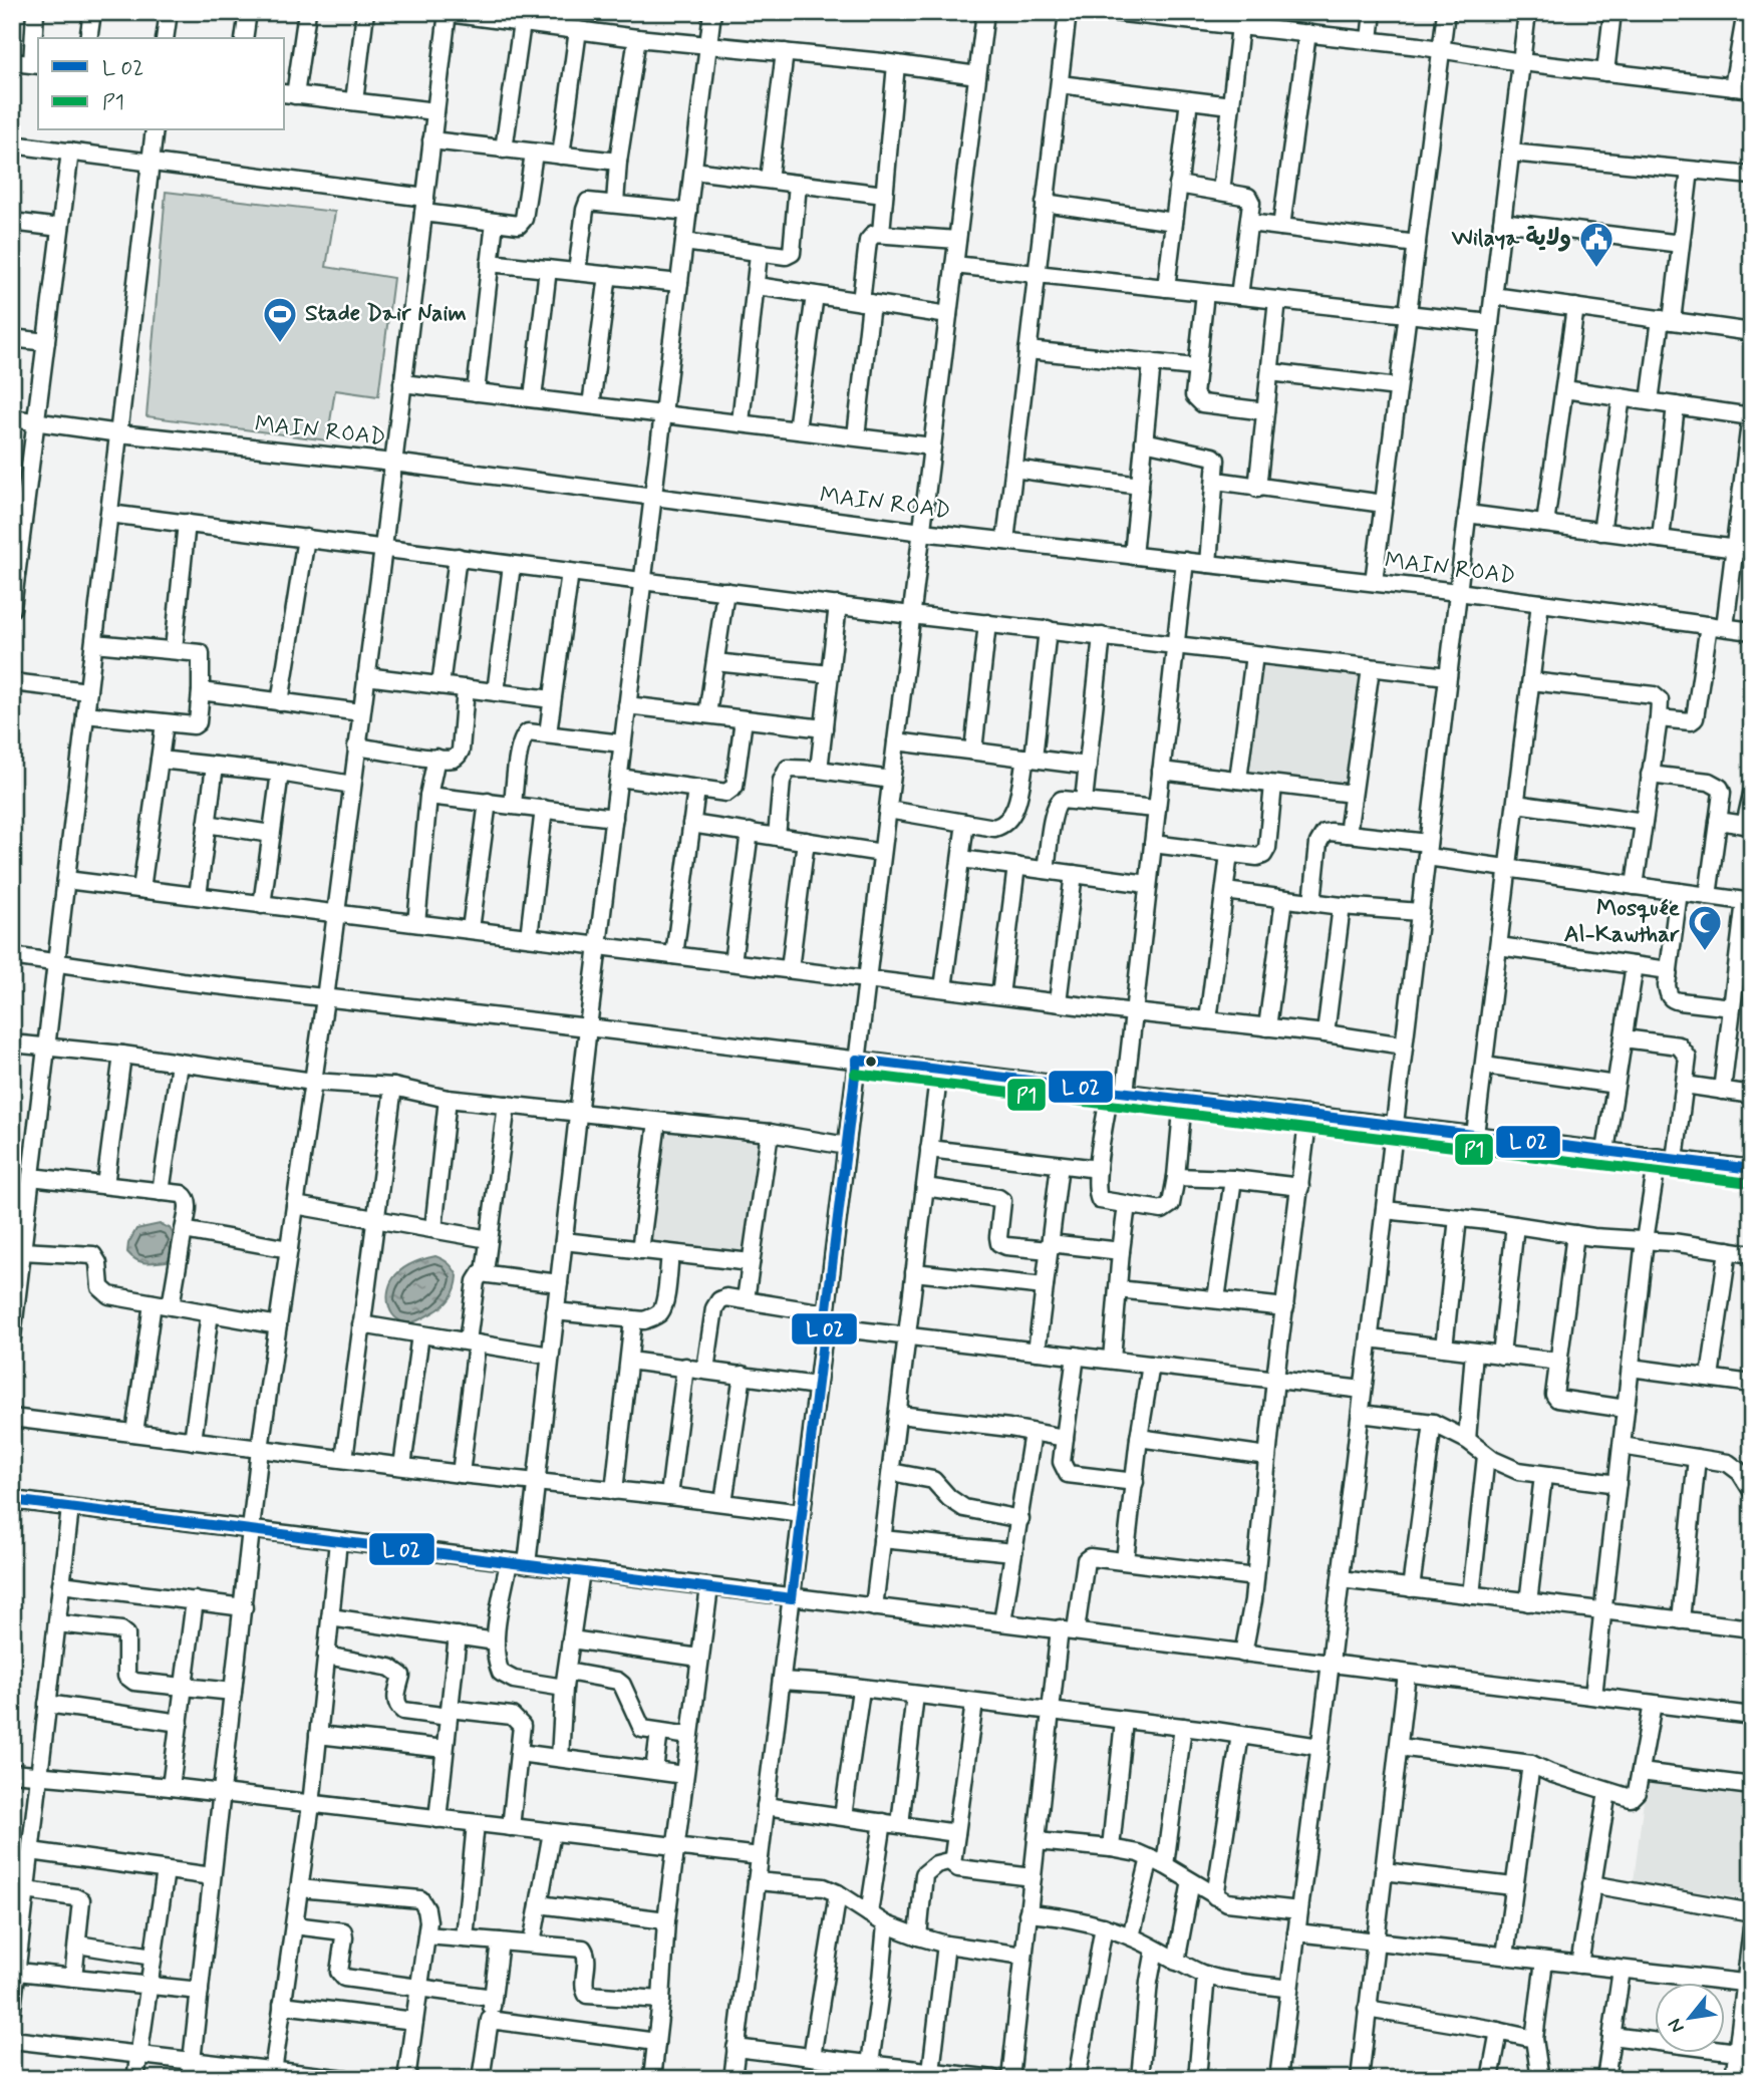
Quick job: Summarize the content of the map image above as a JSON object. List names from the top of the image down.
{
  "streets": {
    "street": ["MAIN ROAD"]
  },
  "places": {
    "public building": ["Wilaya ولاية"],
    "sports": ["Stade Dair Naim"],
    "mosque": ["Mosquée Al-Kawthar"]
  },
  "lines": ["transit line P1"],
  "legend": ["L 02", "P1"],
  "north": "bottom left"
}
